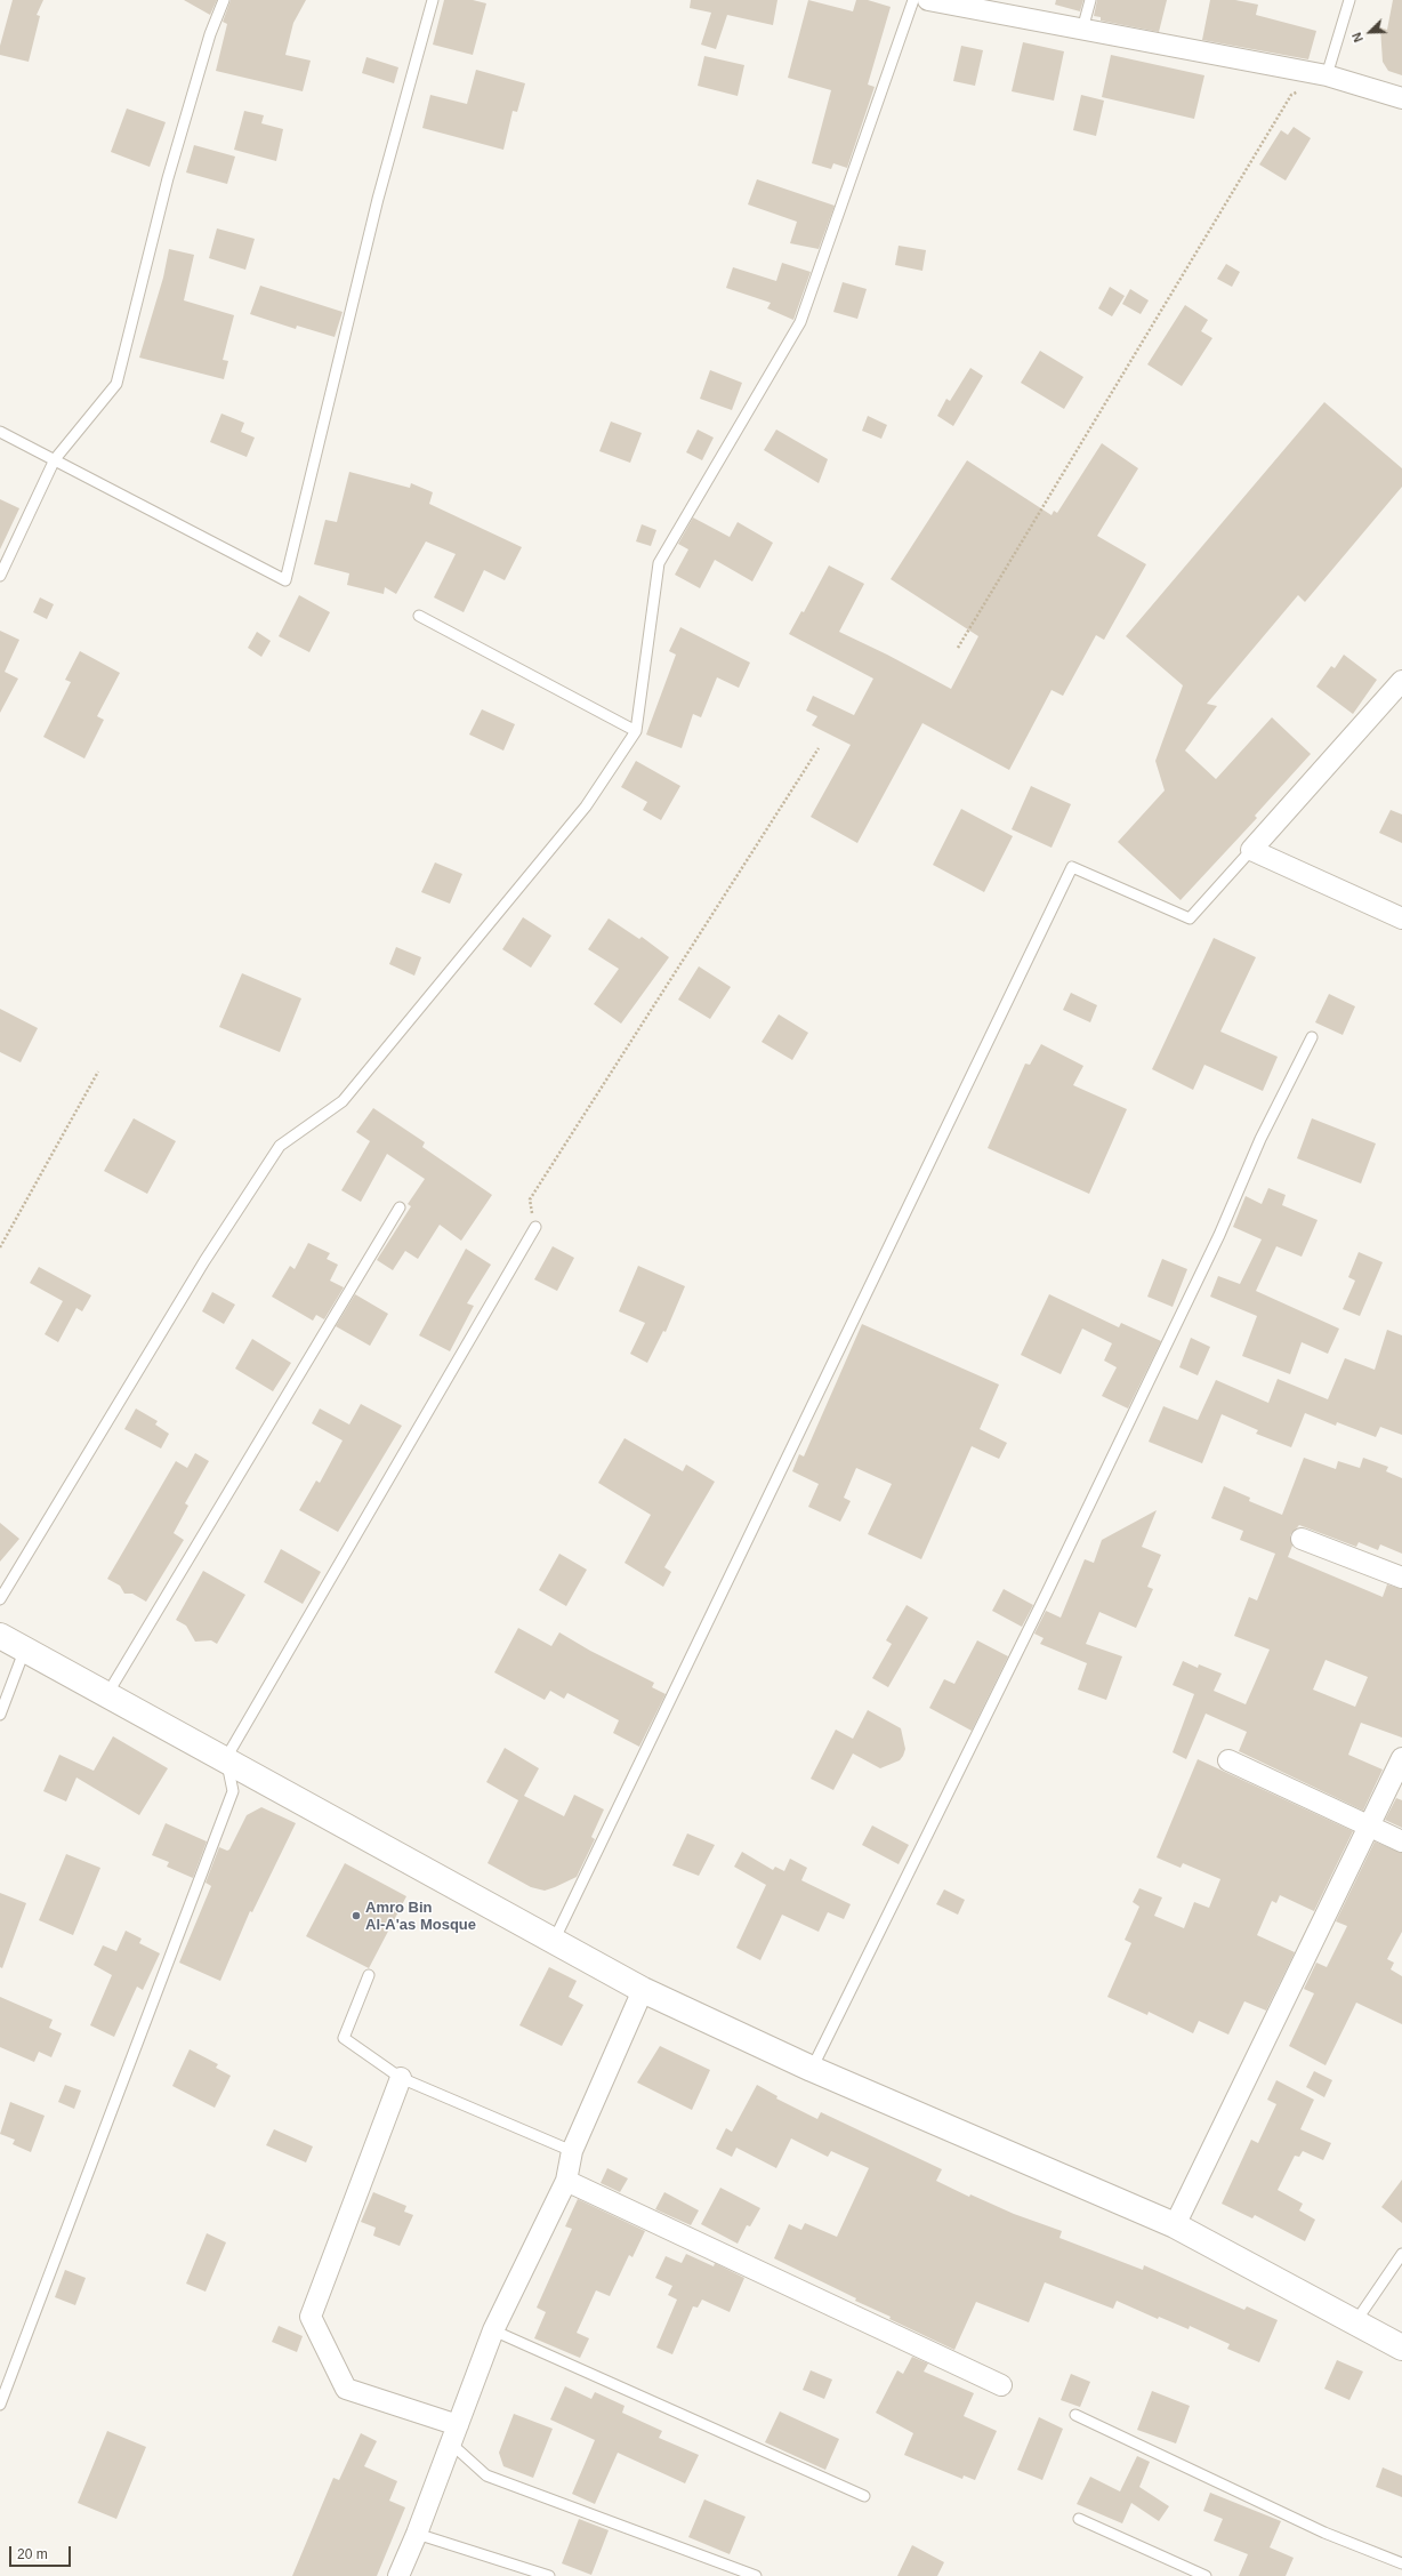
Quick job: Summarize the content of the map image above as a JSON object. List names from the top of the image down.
{
  "places": ["Amro Bin Al-A'as Mosque"],
  "scale_bar": "20 m",
  "north": "bottom left"
}
